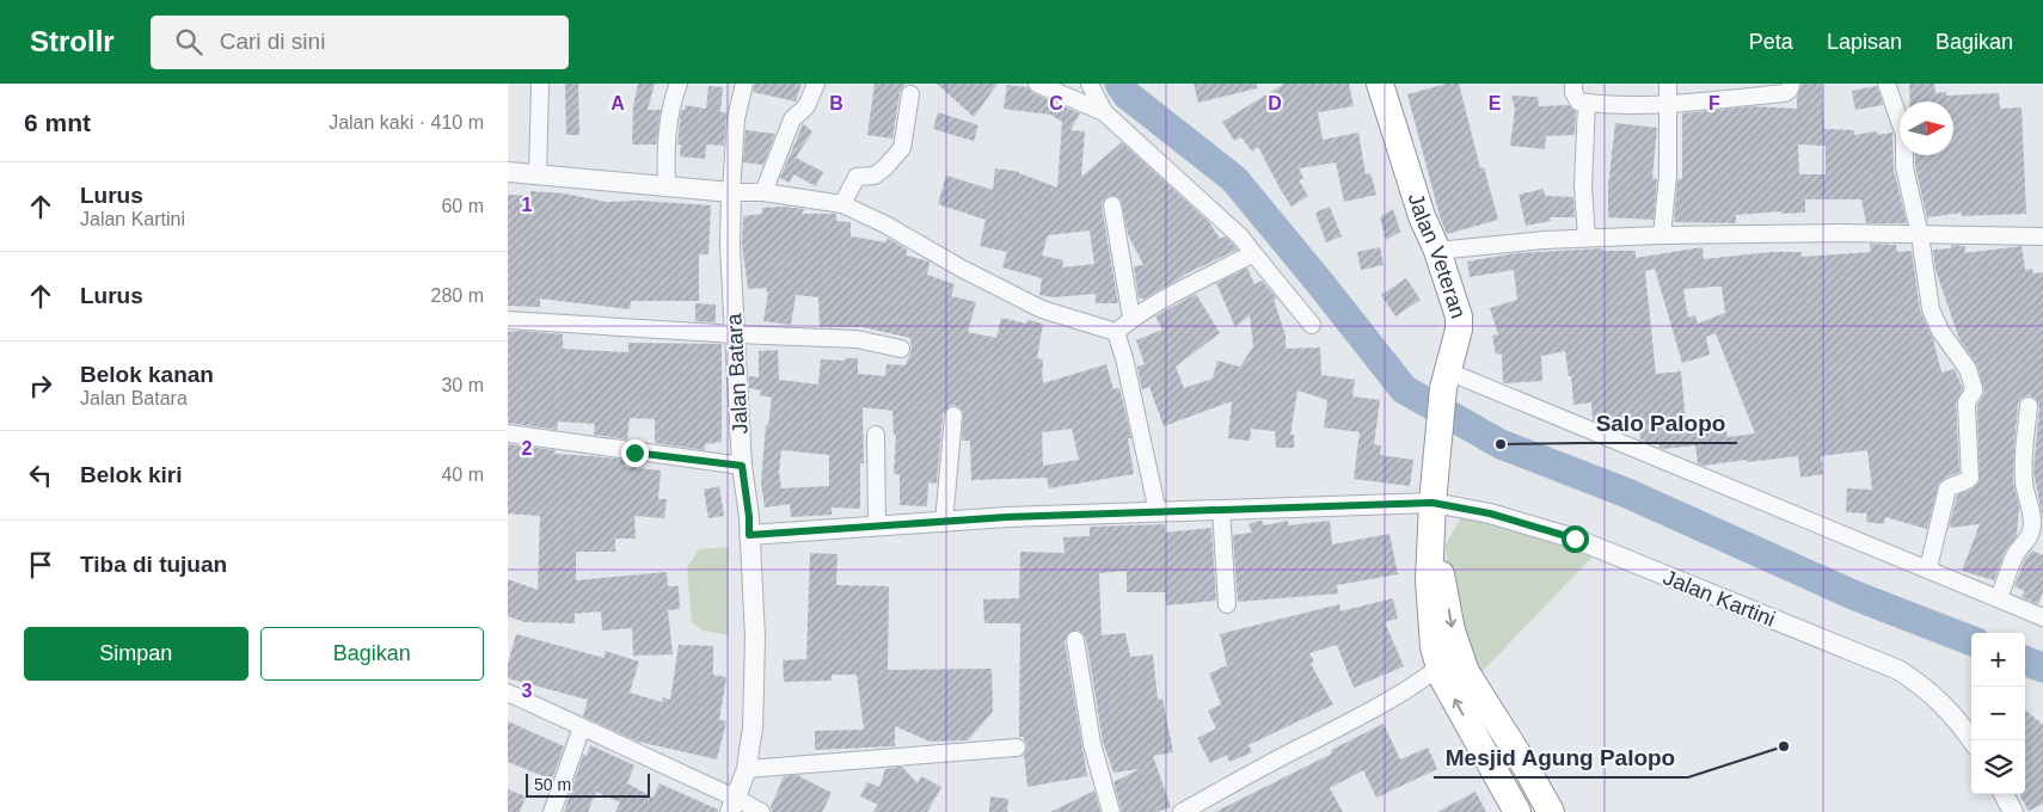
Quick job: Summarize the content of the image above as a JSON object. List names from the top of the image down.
{
  "streets": {
    "highway": ["Jalan Veteran"],
    "street": ["Jalan Batara", "Jalan Kartini"]
  },
  "crossings": [
    ["Jalan Veteran", "Jalan Kartini"],
    ["Jalan Batara", "Jalan Kartini"]
  ],
  "places": ["Salo Palopo", "Mesjid Agung Palopo"],
  "scale_bar": "50 m",
  "north": "right",
  "page": {
    "header": "Strollr",
    "search": "Cari di sini",
    "nav": ["Peta", "Lapisan", "Bagikan"],
    "heading": ["6 mnt", "Jalan kaki · 410 m"],
    "list": [
      ["Lurus", "Jalan Kartini", "60 m"],
      ["Lurus", "280 m"],
      ["Belok kanan", "Jalan Batara", "30 m"],
      ["Belok kiri", "40 m"],
      "Tiba di tujuan"
    ],
    "buttons": ["Simpan", "Bagikan"],
    "map_buttons": ["+", "−"],
    "scale": "50 m"
  },
  "grid": {
    "columns": [
      "A",
      "B",
      "C",
      "D",
      "E",
      "F"
    ],
    "rows": ["1", "2", "3"]
  }
}
